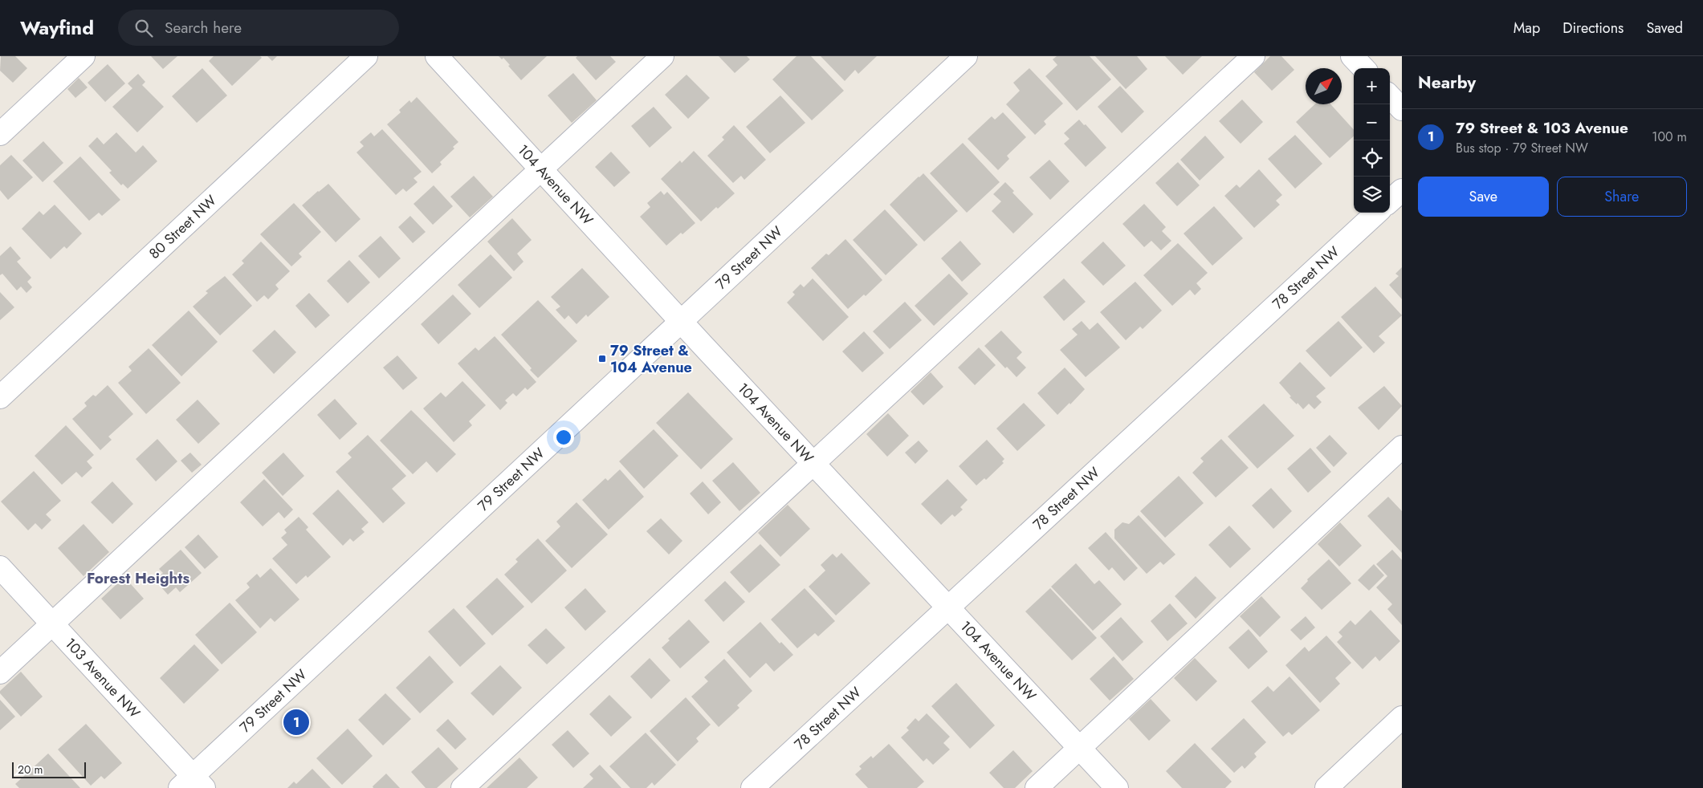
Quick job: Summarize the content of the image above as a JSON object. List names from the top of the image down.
{
  "streets": {
    "street": [
      "104 Avenue NW",
      "80 Street NW",
      "79 Street NW",
      "78 Street NW",
      "103 Avenue NW"
    ]
  },
  "crossings": [
    ["104 Avenue NW", "79 Street NW"],
    ["104 Avenue NW", "78 Street NW"],
    ["79 Street NW", "103 Avenue NW"]
  ],
  "districts": ["Forest Heights"],
  "places": {
    "transit": ["79 Street & 104 Avenue"]
  },
  "scale_bar": "20 m",
  "north": "top right",
  "page": {
    "header": "Wayfind",
    "search": "Search here",
    "nav": ["Map", "Directions", "Saved"],
    "heading": "Nearby",
    "map_buttons": ["+", "−"],
    "list": [
      {
        "mark": "1",
        "name": "79 Street & 103 Avenue",
        "note": "Bus stop · 79 Street NW",
        "value": "100 m"
      }
    ],
    "buttons": ["Save", "Share"],
    "pins": "1",
    "scale": "20 m"
  }
}
